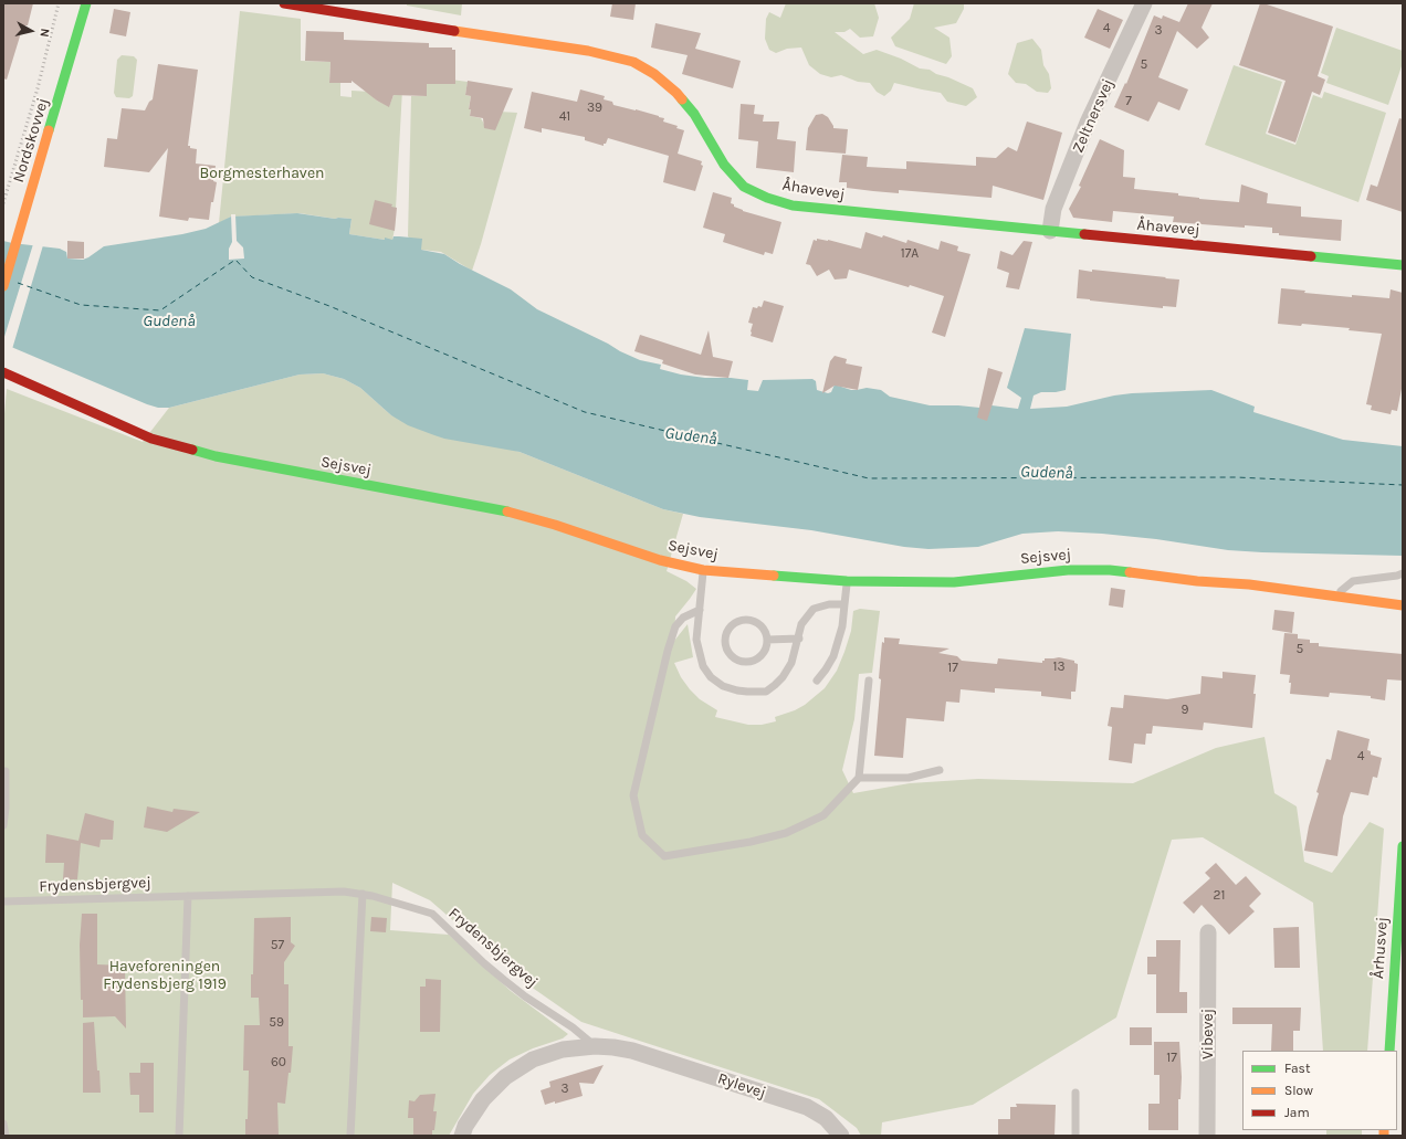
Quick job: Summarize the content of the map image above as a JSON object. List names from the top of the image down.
{
  "streets": {
    "street": [
      "Zeltnersvej",
      "Nordskovvej",
      "Åhavevej",
      "Sejsvej",
      "Århusvej",
      "Vibevej",
      "Rylevej"
    ],
    "lane": ["Frydensbjergvej"]
  },
  "crossings": [
    ["Zeltnersvej", "Åhavevej"],
    ["Frydensbjergvej", "Rylevej"]
  ],
  "water": ["Gudenå"],
  "parks": ["Borgmesterhaven", "Haveforeningen Frydensbjerg 1919"],
  "house_numbers": [
    "4",
    "3",
    "5",
    "7",
    "39",
    "41",
    "17A",
    "5",
    "13",
    "17",
    "9",
    "4",
    "21",
    "57",
    "59",
    "17",
    "60",
    "3"
  ],
  "legend": ["Fast", "Slow", "Jam"],
  "north": "right"
}
